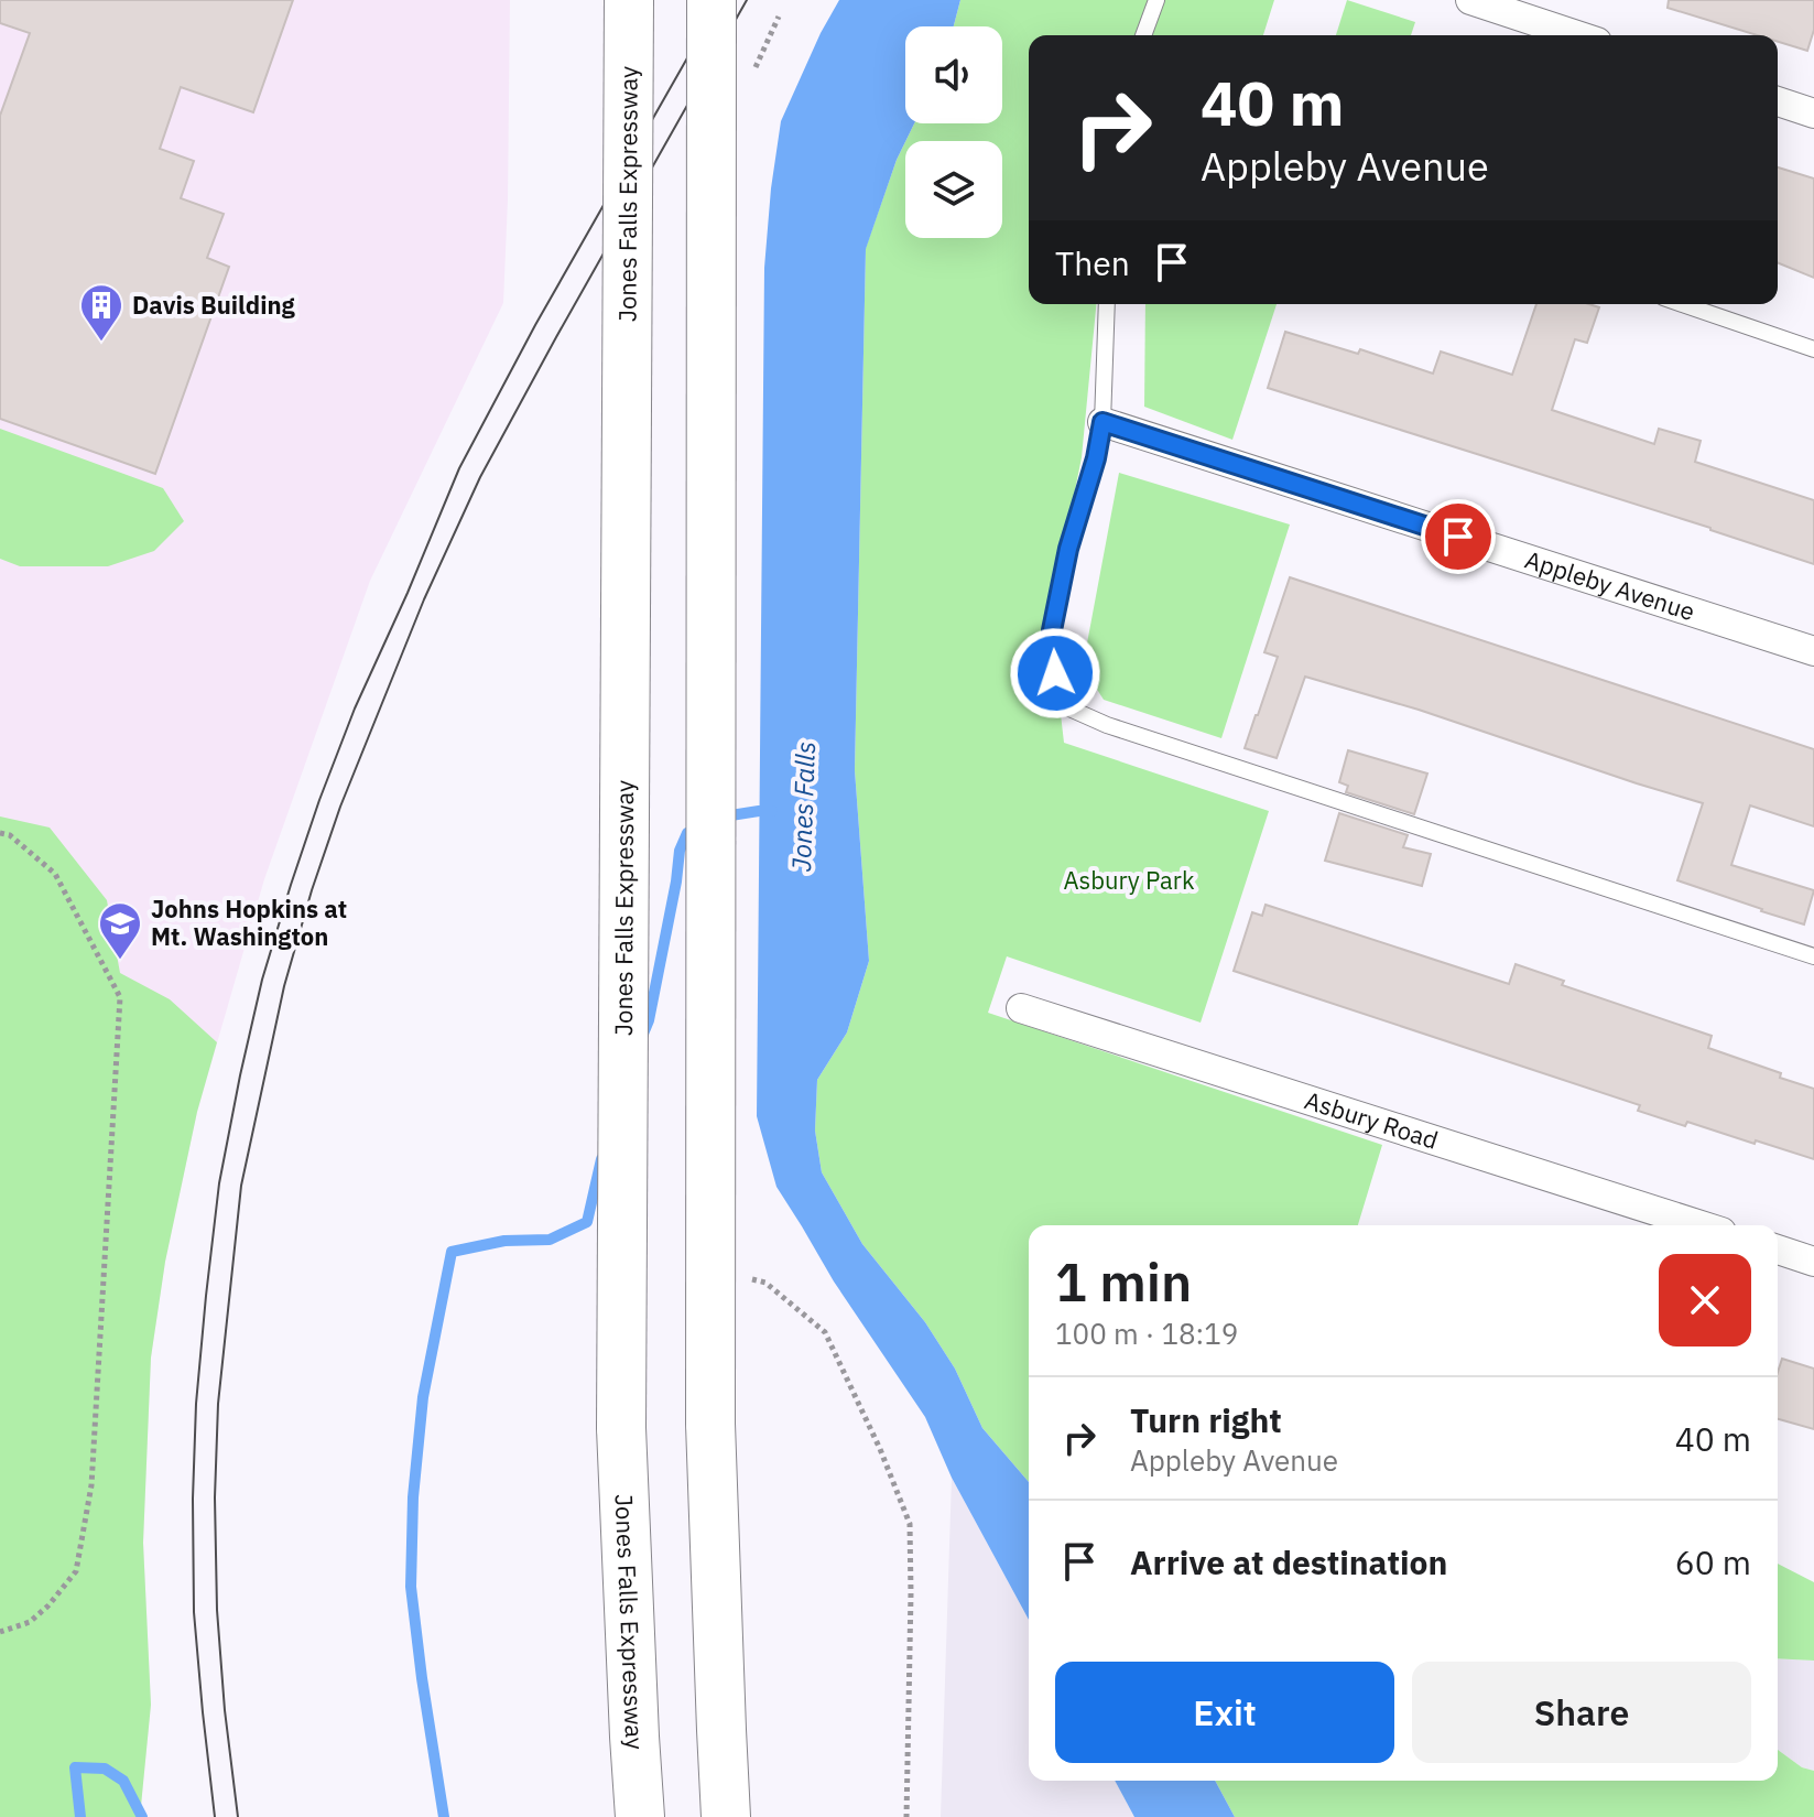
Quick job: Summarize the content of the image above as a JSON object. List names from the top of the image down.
{
  "streets": {
    "highway": ["Jones Falls Expressway"],
    "street": ["Appleby Avenue", "Asbury Road"]
  },
  "water": ["Jones Falls"],
  "parks": ["Asbury Park"],
  "places": {
    "building": ["Davis Building"],
    "school or university": ["Johns Hopkins at Mt. Washington"]
  },
  "page": {
    "turn": ["40 m", "Appleby Avenue"],
    "then": "Then",
    "heading": ["1 min", "100 m · 18:19"],
    "list": [
      {
        "name": "Turn right",
        "note": "Appleby Avenue",
        "value": "40 m"
      },
      {
        "name": "Arrive at destination",
        "value": "60 m"
      }
    ],
    "buttons": ["Exit", "Share"]
  }
}
